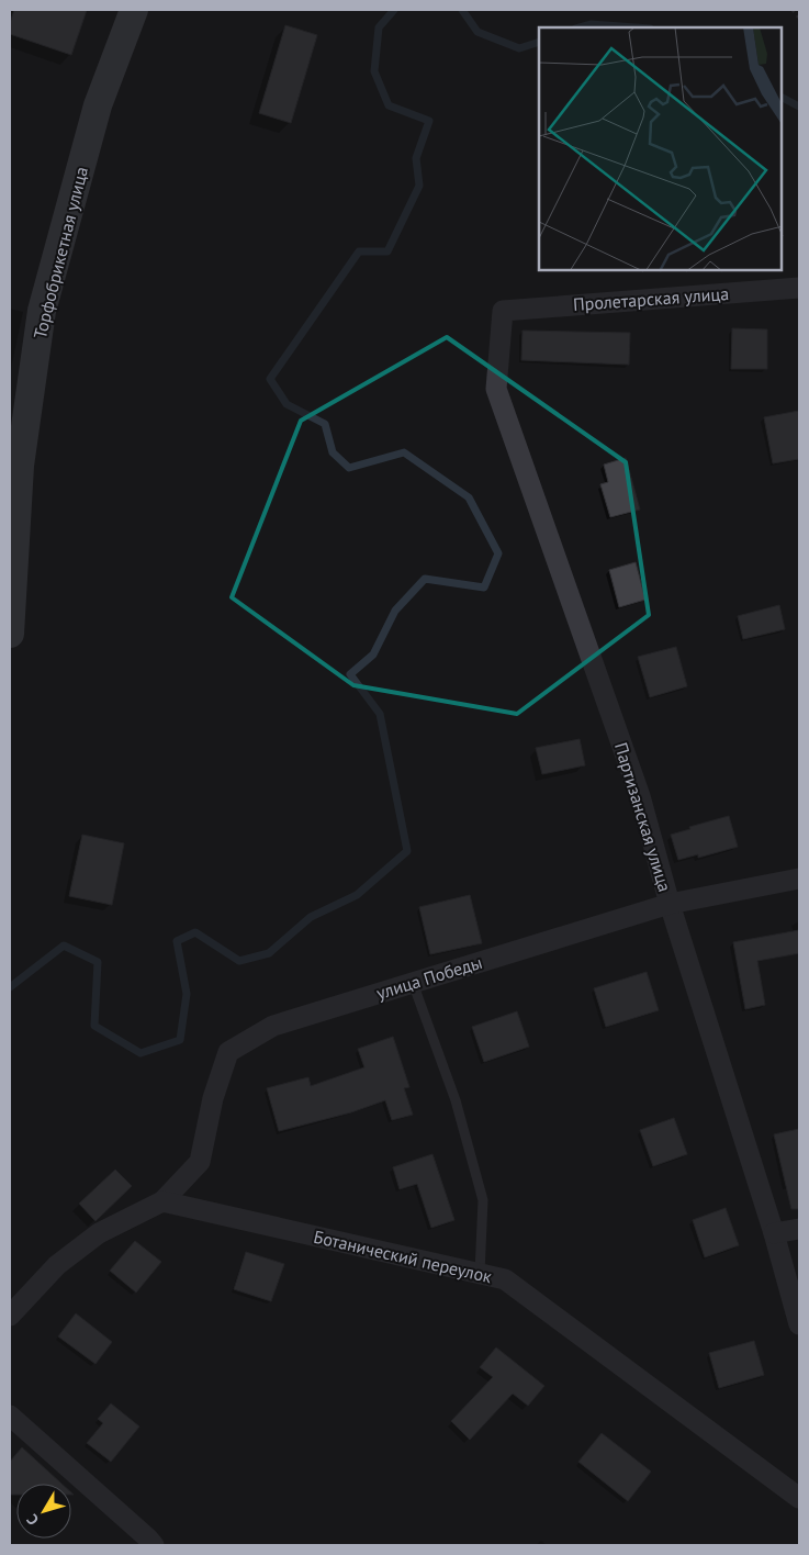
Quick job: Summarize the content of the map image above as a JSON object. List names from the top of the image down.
{
  "streets": {
    "street": [
      "Торфобрикетная улица",
      "Пролетарская улица",
      "Партизанская улица",
      "улица Победы",
      "Ботанический переулок"
    ]
  },
  "crossings": [
    ["Пролетарская улица", "Партизанская улица"],
    ["Партизанская улица", "улица Победы"],
    ["улица Победы", "Ботанический переулок"]
  ],
  "north": "bottom left"
}
